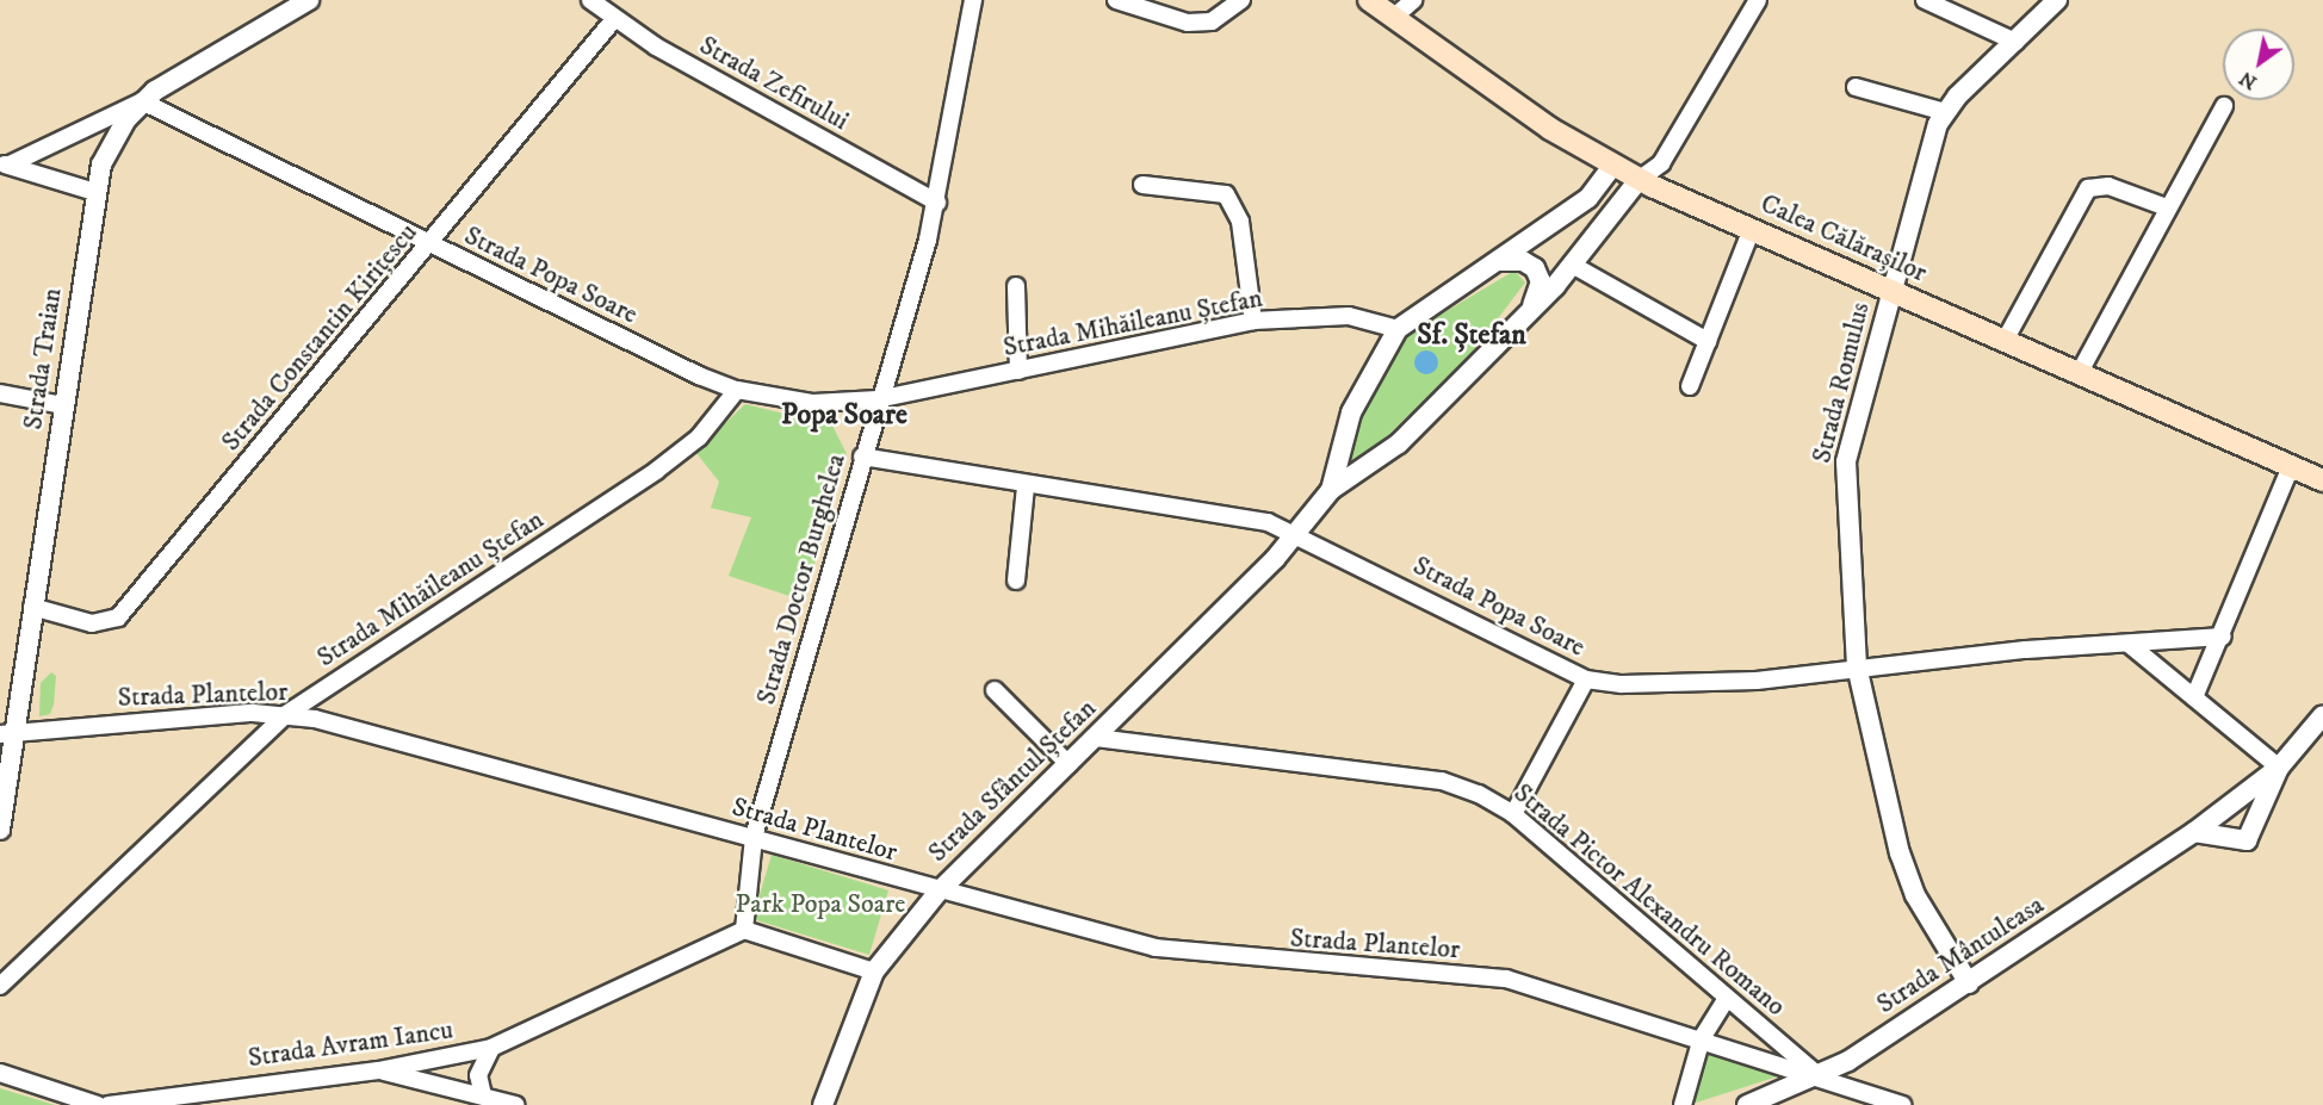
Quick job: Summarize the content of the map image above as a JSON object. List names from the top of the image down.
{
  "streets": {
    "main road": ["Calea Călărașilor"],
    "street": [
      "Strada Zefirului",
      "Strada Popa Soare",
      "Strada Mihăileanu Ștefan",
      "Strada Constantin Kirițescu",
      "Strada Traian",
      "Strada Romulus",
      "Strada Doctor Burghelea",
      "Strada Plantelor",
      "Strada Sfântul Ștefan",
      "Strada Pictor Alexandru Romano",
      "Strada Mântuleasa",
      "Strada Avram Iancu"
    ]
  },
  "crossings": [
    ["Strada Zefirului", "Strada Constantin Kirițescu"],
    ["Strada Zefirului", "Strada Doctor Burghelea"],
    ["Calea Călărașilor", "Strada Romulus"],
    ["Strada Popa Soare", "Strada Mihăileanu Ștefan"],
    ["Strada Popa Soare", "Strada Constantin Kirițescu"],
    ["Strada Popa Soare", "Strada Traian"],
    ["Strada Popa Soare", "Strada Romulus"],
    ["Strada Popa Soare", "Strada Doctor Burghelea"],
    ["Strada Popa Soare", "Strada Sfântul Ștefan"],
    ["Strada Mihăileanu Ștefan", "Strada Doctor Burghelea"],
    ["Strada Mihăileanu Ștefan", "Strada Plantelor"],
    ["Strada Constantin Kirițescu", "Strada Traian"],
    ["Strada Traian", "Strada Plantelor"],
    ["Strada Romulus", "Strada Mântuleasa"],
    ["Strada Doctor Burghelea", "Strada Plantelor"],
    ["Strada Doctor Burghelea", "Strada Avram Iancu"],
    ["Strada Plantelor", "Strada Sfântul Ștefan"],
    ["Strada Plantelor", "Strada Pictor Alexandru Romano"],
    ["Strada Plantelor", "Strada Mântuleasa"],
    ["Strada Sfântul Ștefan", "Strada Pictor Alexandru Romano"],
    ["Strada Pictor Alexandru Romano", "Strada Mântuleasa"]
  ],
  "districts": ["Sf. Ștefan", "Popa Soare"],
  "parks": ["Park Popa Soare"],
  "north": "bottom left"
}
